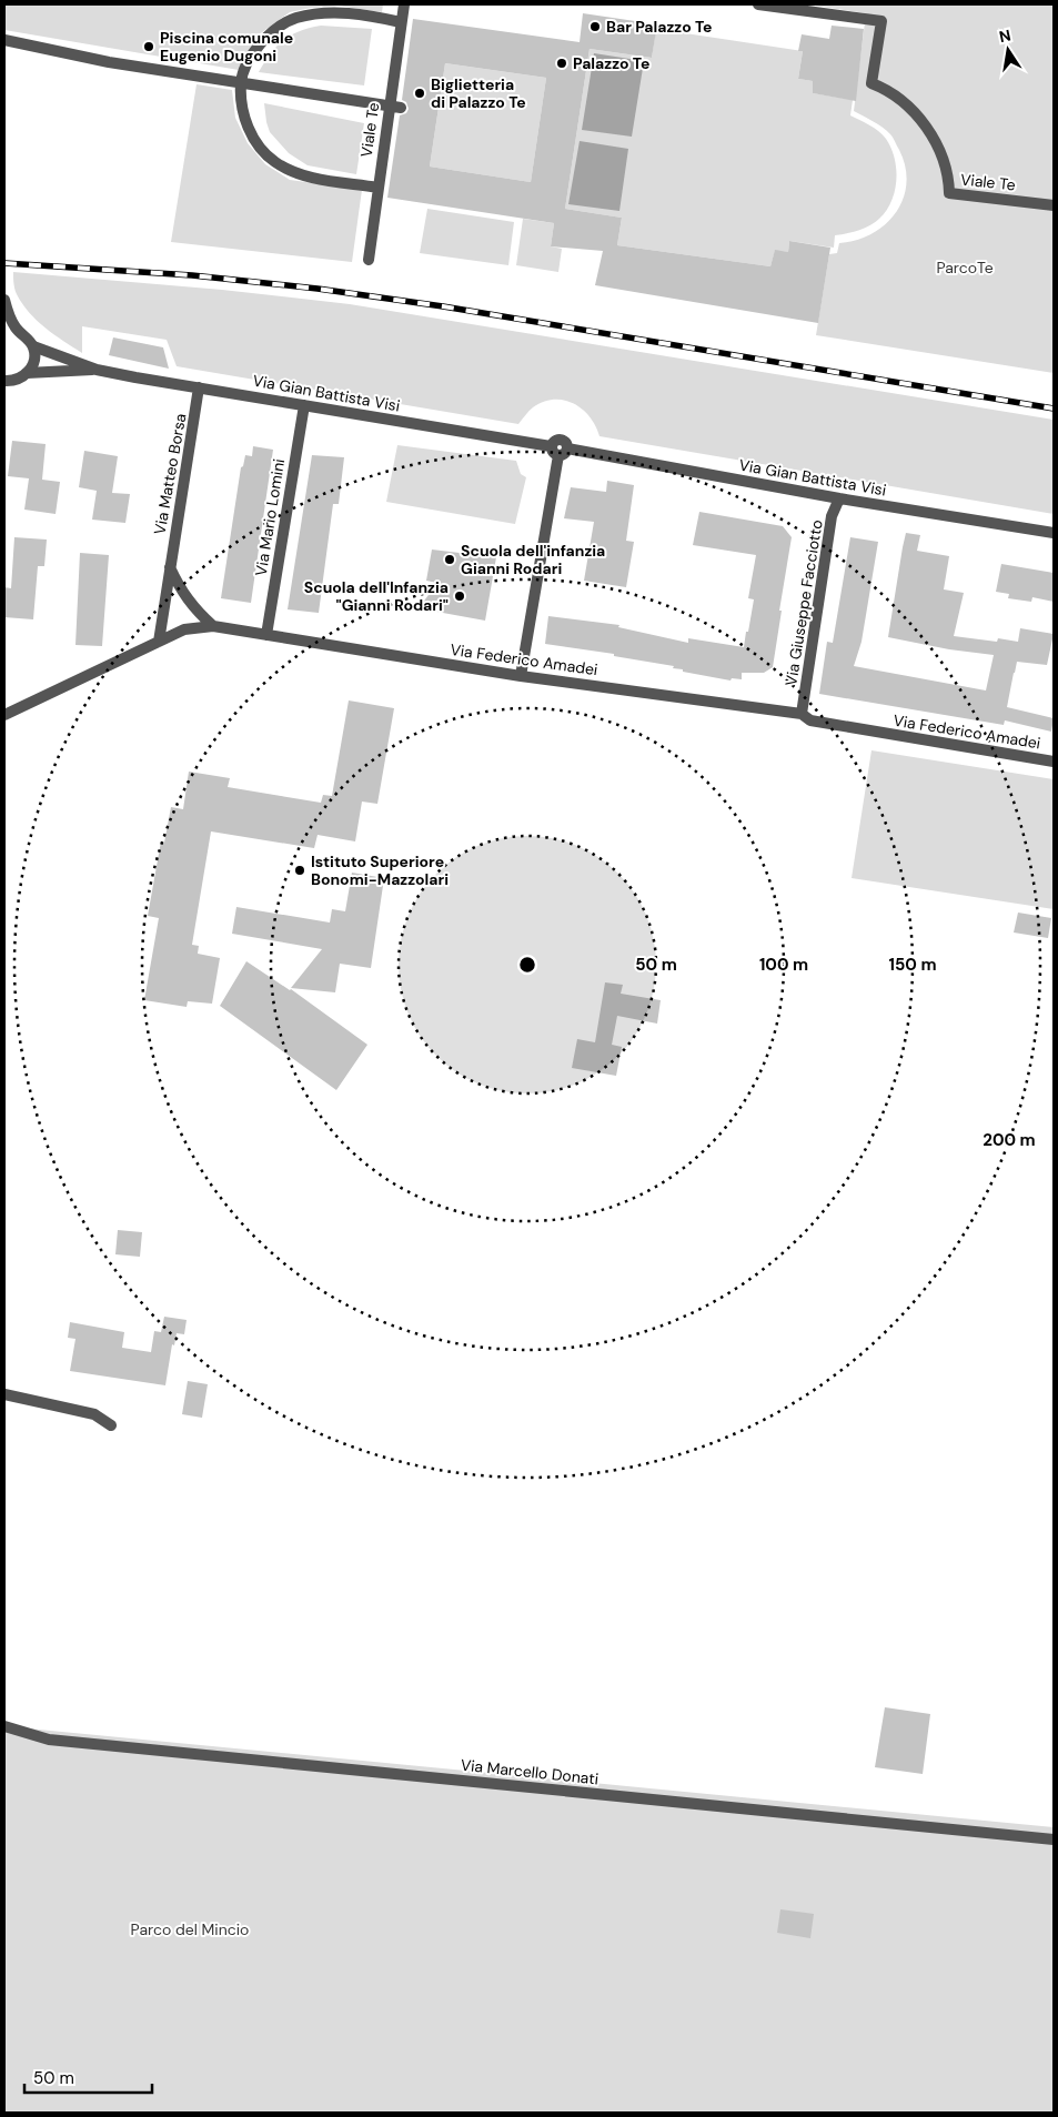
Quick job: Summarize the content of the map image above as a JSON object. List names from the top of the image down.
{
  "streets": {
    "street": [
      "Viale Te",
      "Via Gian Battista Visi",
      "Via Matteo Borsa",
      "Via Mario Lomini",
      "Via Giuseppe Facciotto",
      "Via Federico Amadei",
      "Via Marcello Donati"
    ]
  },
  "crossings": [
    ["Via Gian Battista Visi", "Via Matteo Borsa"],
    ["Via Gian Battista Visi", "Via Mario Lomini"],
    ["Via Gian Battista Visi", "Via Giuseppe Facciotto"],
    ["Via Matteo Borsa", "Via Federico Amadei"],
    ["Via Mario Lomini", "Via Federico Amadei"],
    ["Via Giuseppe Facciotto", "Via Federico Amadei"]
  ],
  "parks": ["ParcoTe", "Parco del Mincio"],
  "places": [
    "Bar Palazzo Te",
    "Piscina comunale Eugenio Dugoni",
    "Palazzo Te",
    "Biglietteria di Palazzo Te",
    "Scuola dell'infanzia Gianni Rodari",
    "Scuola dell'Infanzia \"Gianni Rodari\"",
    "Istituto Superiore Bonomi-Mazzolari"
  ],
  "scale_bar": "50 m",
  "north": "top",
  "rings": [
    "50 m",
    "100 m",
    "150 m",
    "200 m"
  ]
}
